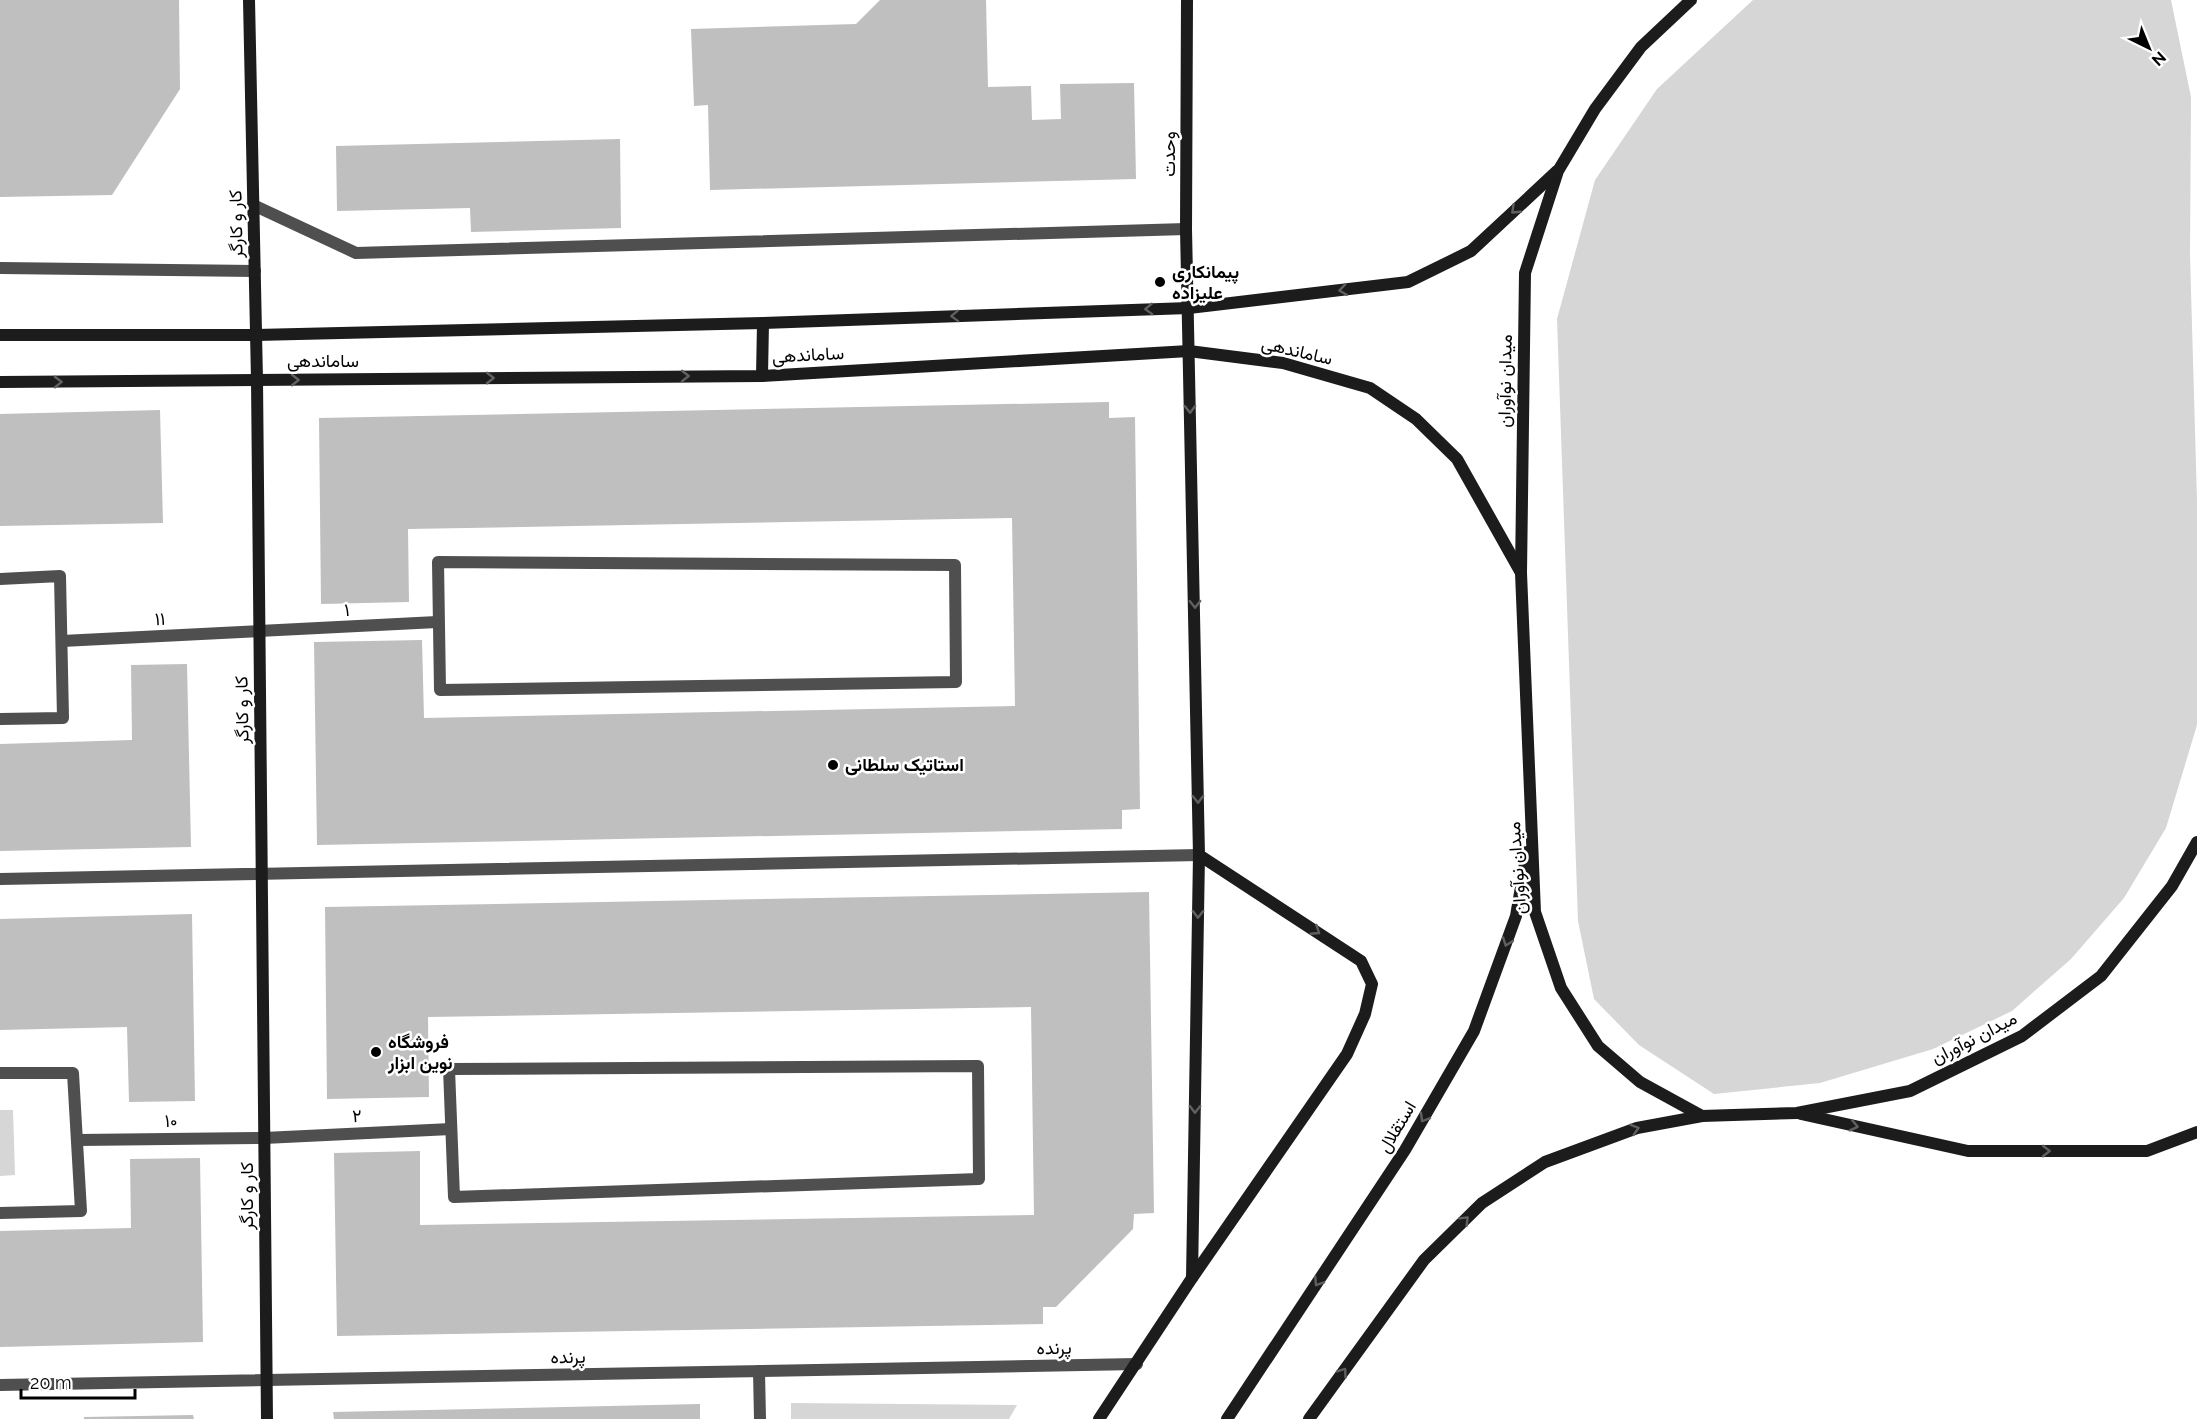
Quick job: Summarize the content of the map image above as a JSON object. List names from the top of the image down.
{
  "streets": {
    "street": [
      "وحدت",
      "کار و کارگر",
      "ساماندهی",
      "میدان نوآوران",
      "استقلال"
    ],
    "lane": [
      "۱",
      "۱۱",
      "۲",
      "۱۰",
      "پرنده"
    ]
  },
  "crossings": [
    ["وحدت", "ساماندهی"],
    ["کار و کارگر", "ساماندهی"],
    ["کار و کارگر", "۱"],
    ["کار و کارگر", "۱۱"],
    ["کار و کارگر", "۲"],
    ["کار و کارگر", "۱۰"],
    ["کار و کارگر", "پرنده"],
    ["ساماندهی", "میدان نوآوران"],
    ["میدان نوآوران", "استقلال"],
    ["۱", "۱۱"],
    ["۲", "۱۰"]
  ],
  "one_way": ["وحدت", "استقلال"],
  "places": ["پیمانکاری علیزاده", "استاتیک سلطانی", "فروشگاه نوین ابزار"],
  "scale_bar": "20 m",
  "north": "bottom right"
}
